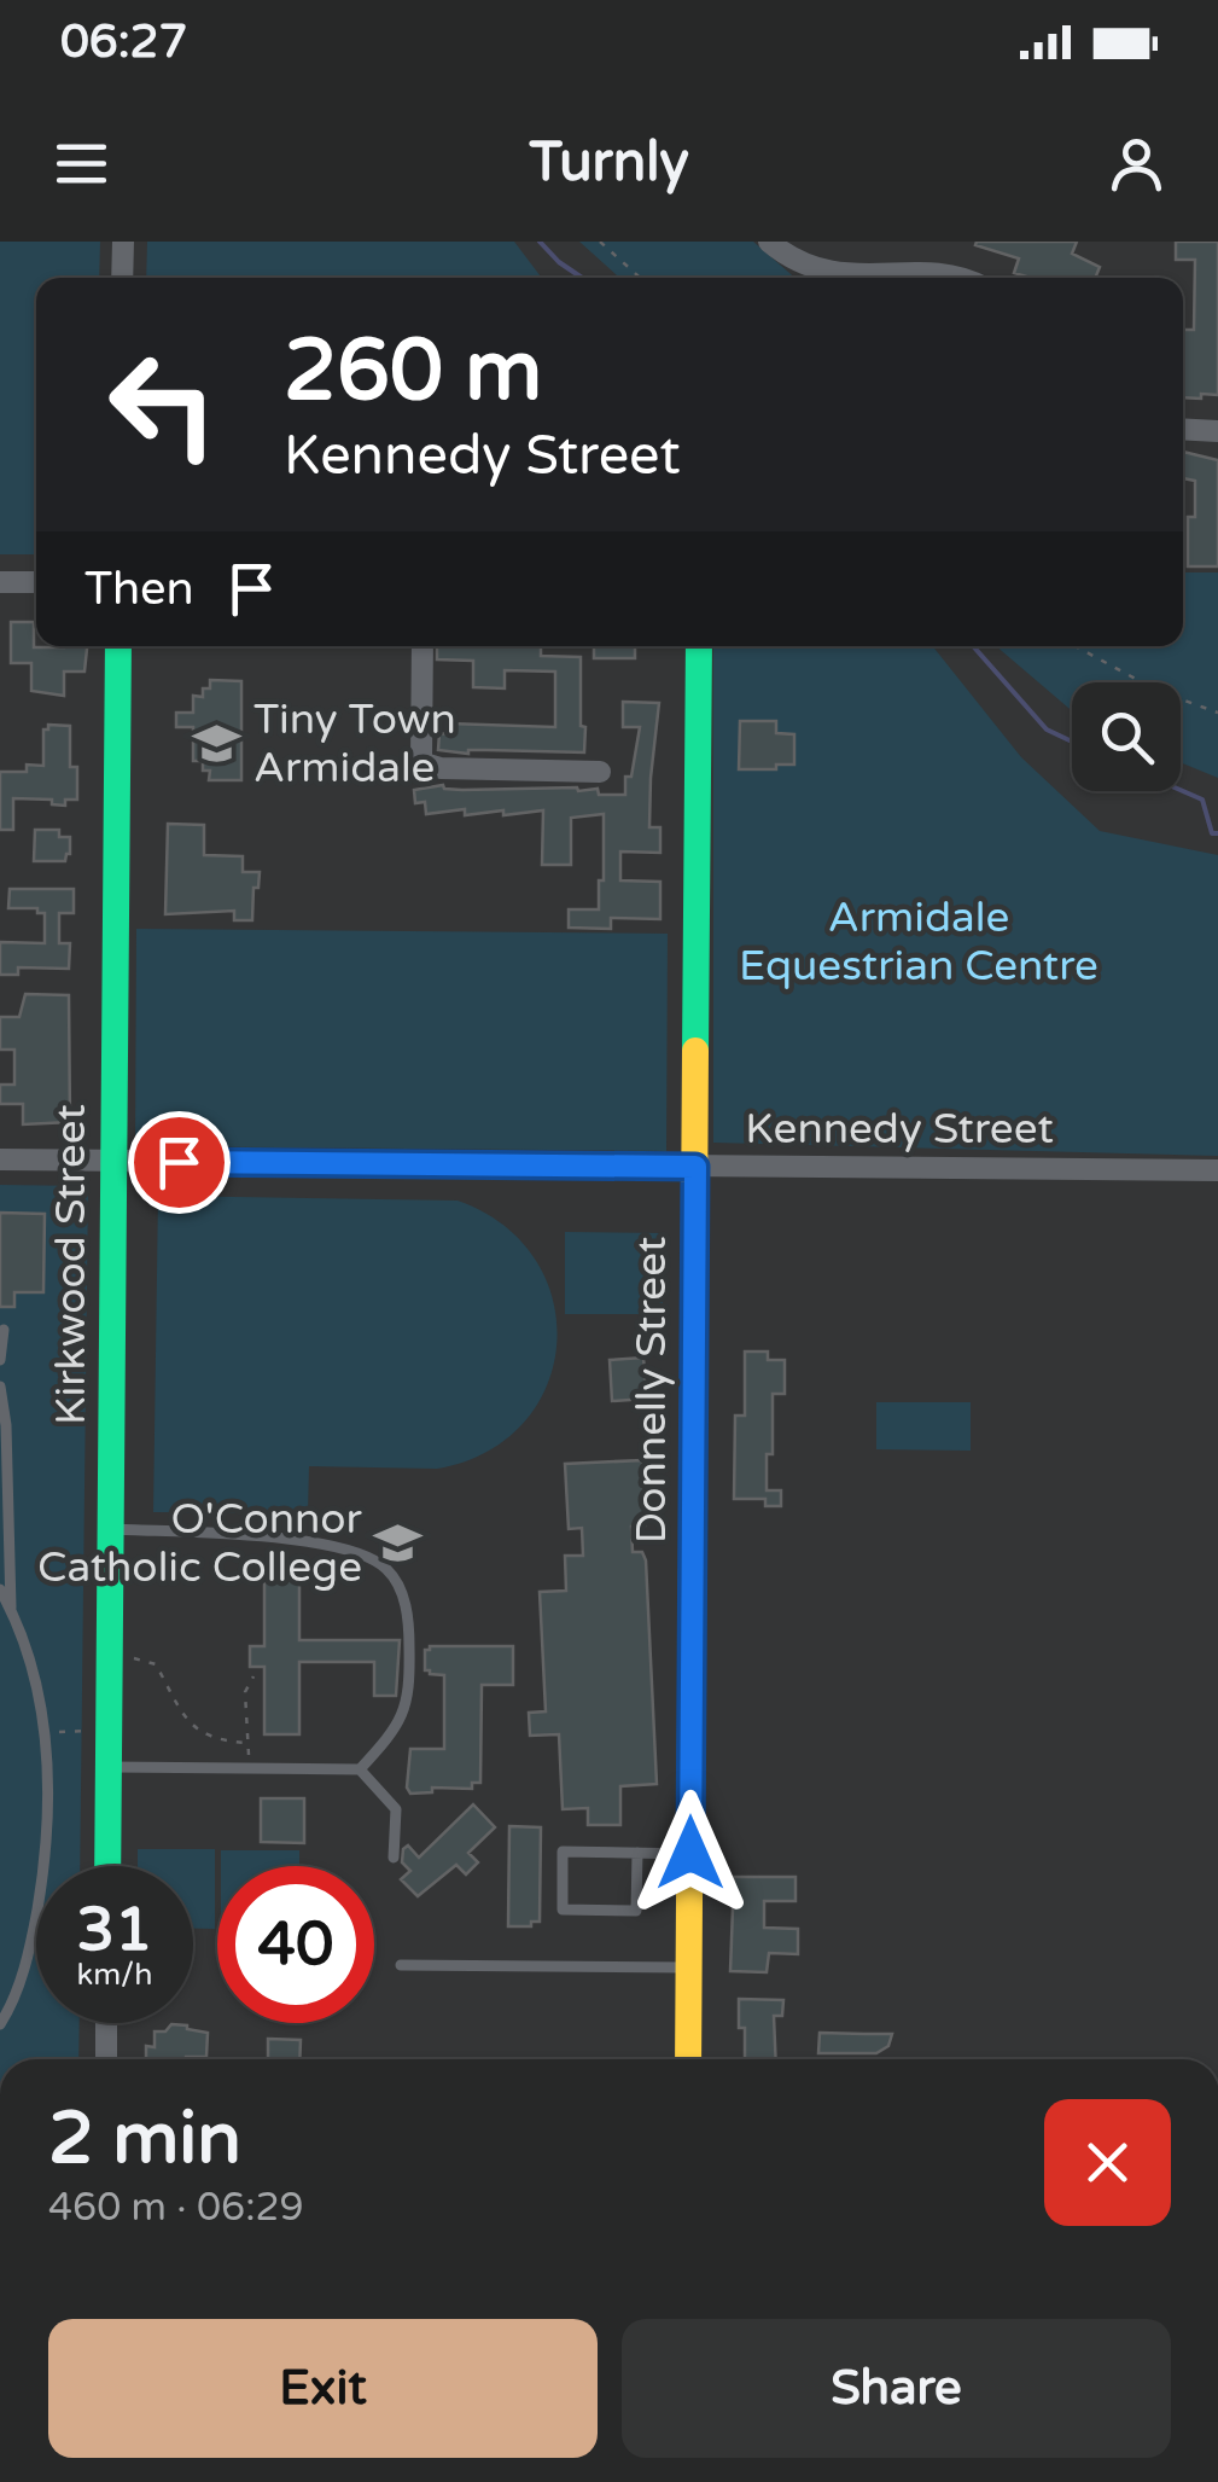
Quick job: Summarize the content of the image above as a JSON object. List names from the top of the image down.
{
  "streets": {
    "street": ["Kennedy Street", "Kirkwood Street", "Donnelly Street"]
  },
  "crossings": [
    ["Kennedy Street", "Kirkwood Street"],
    ["Kennedy Street", "Donnelly Street"]
  ],
  "parks": ["Armidale Equestrian Centre"],
  "places": {
    "school or university": ["Tiny Town Armidale", "O'Connor Catholic College"]
  },
  "page": {
    "status": "06:27",
    "header": "Turnly",
    "turn": ["260 m", "Kennedy Street"],
    "then": "Then",
    "speed": "31 km/h",
    "limit": "40",
    "heading": ["2 min", "460 m · 06:29"],
    "buttons": ["Exit", "Share"]
  }
}
